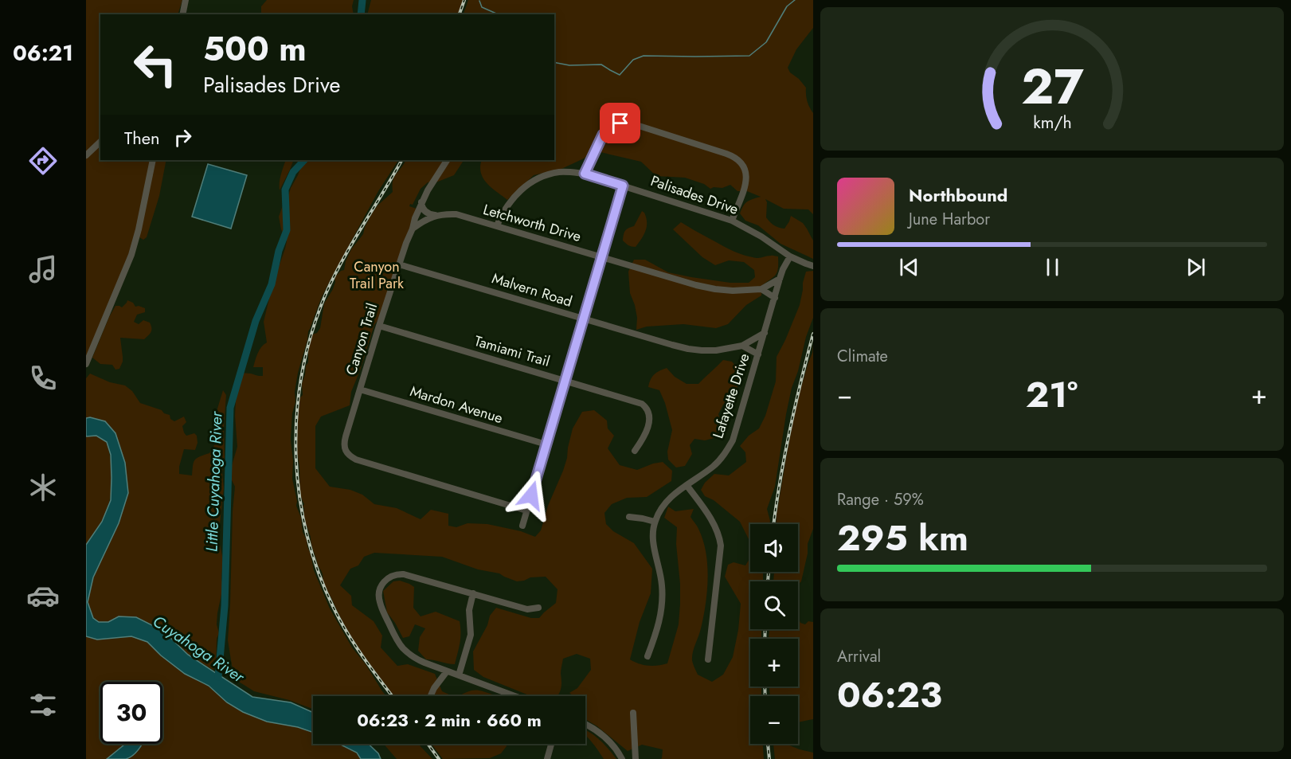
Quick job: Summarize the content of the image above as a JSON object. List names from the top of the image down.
{
  "streets": {
    "street": [
      "Palisades Drive",
      "Letchworth Drive",
      "Malvern Road",
      "Canyon Trail",
      "Tamiami Trail",
      "Lafayette Drive",
      "Mardon Avenue"
    ]
  },
  "crossings": [
    ["Palisades Drive", "Letchworth Drive"],
    ["Palisades Drive", "Lafayette Drive"],
    ["Letchworth Drive", "Canyon Trail"],
    ["Letchworth Drive", "Lafayette Drive"],
    ["Malvern Road", "Canyon Trail"],
    ["Malvern Road", "Lafayette Drive"],
    ["Canyon Trail", "Tamiami Trail"],
    ["Canyon Trail", "Mardon Avenue"]
  ],
  "water": ["Little Cuyahoga River", "Cuyahoga River"],
  "parks": ["Canyon Trail Park"],
  "page": {
    "tabs": "06:21",
    "turn": ["500 m", "Palisades Drive"],
    "then": "Then",
    "song": ["Northbound", "June Harbor"],
    "tile": [
      "Climate",
      ["Range · 59%", "295 km"],
      ["Arrival", "06:23"]
    ],
    "heat": ["−", "21°", "+"],
    "map_buttons": ["+", "−"],
    "limit": "30",
    "trip": "06:23 · 2 min · 660 m",
    "gauge": ["27", "km/h"]
  }
}
